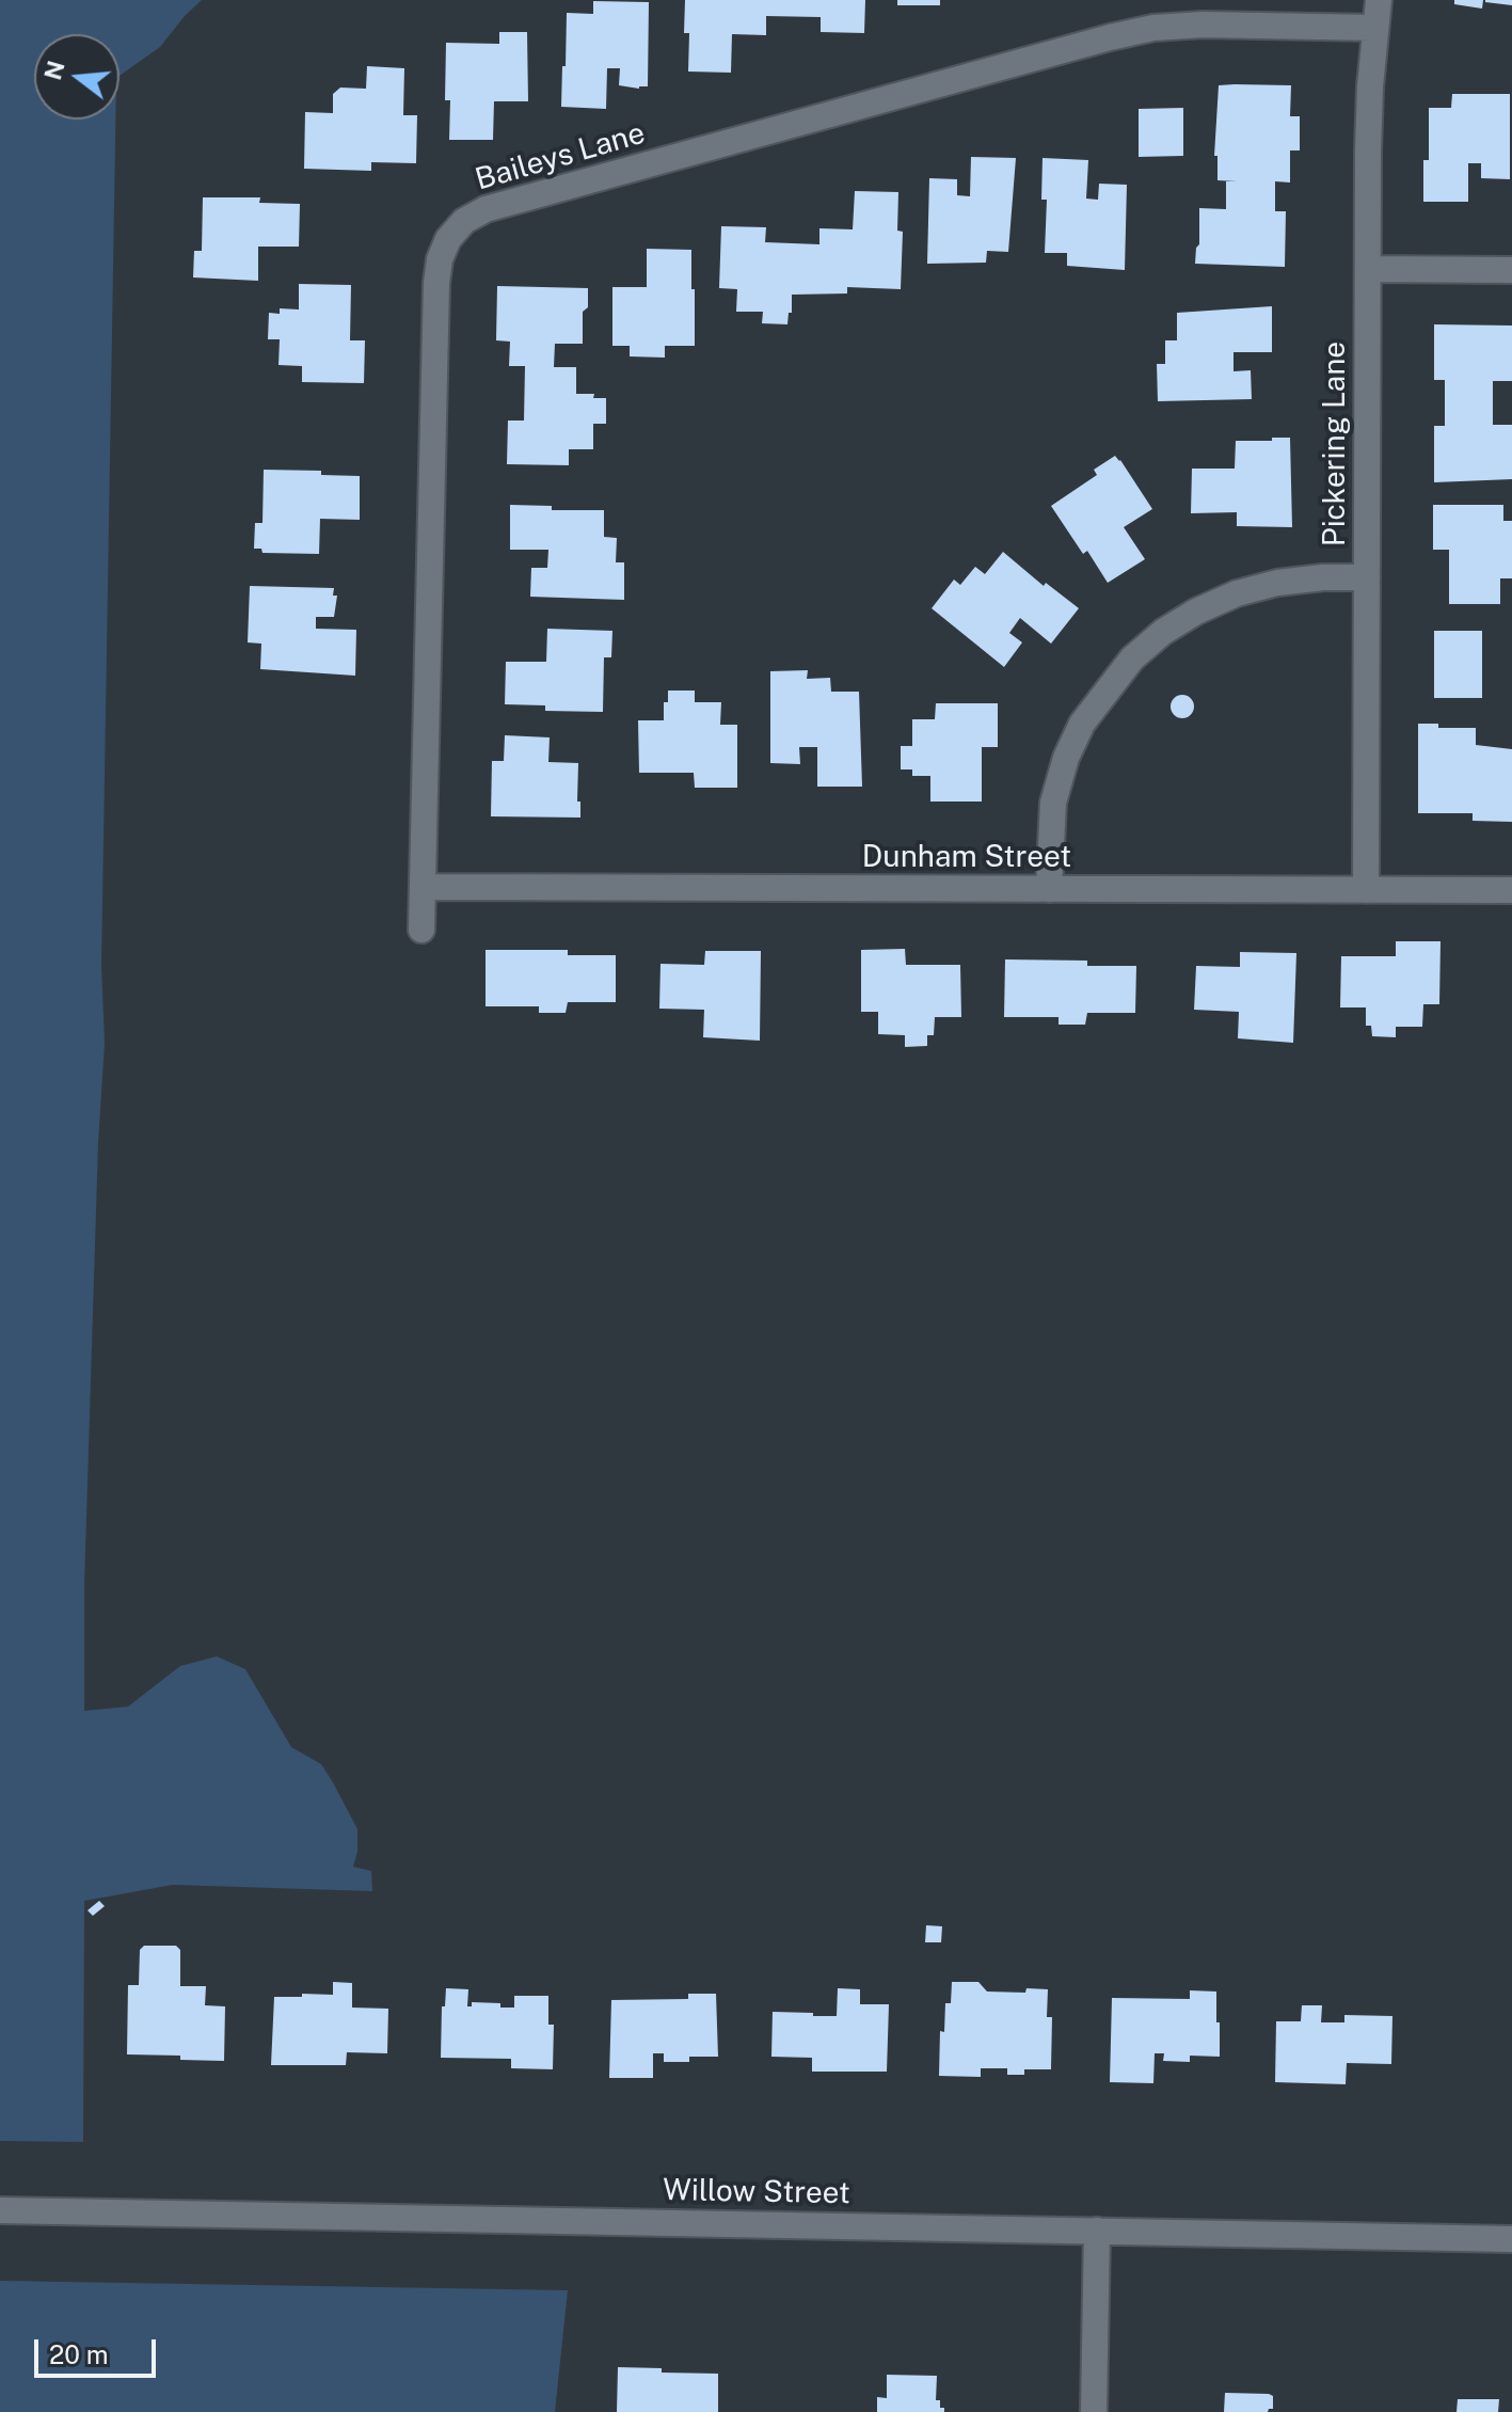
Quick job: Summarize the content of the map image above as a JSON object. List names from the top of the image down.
{
  "streets": {
    "street": [
      "Baileys Lane",
      "Pickering Lane",
      "Dunham Street",
      "Willow Street"
    ]
  },
  "crossings": [
    ["Baileys Lane", "Pickering Lane"],
    ["Baileys Lane", "Dunham Street"],
    ["Pickering Lane", "Dunham Street"]
  ],
  "scale_bar": "20 m",
  "north": "left"
}
